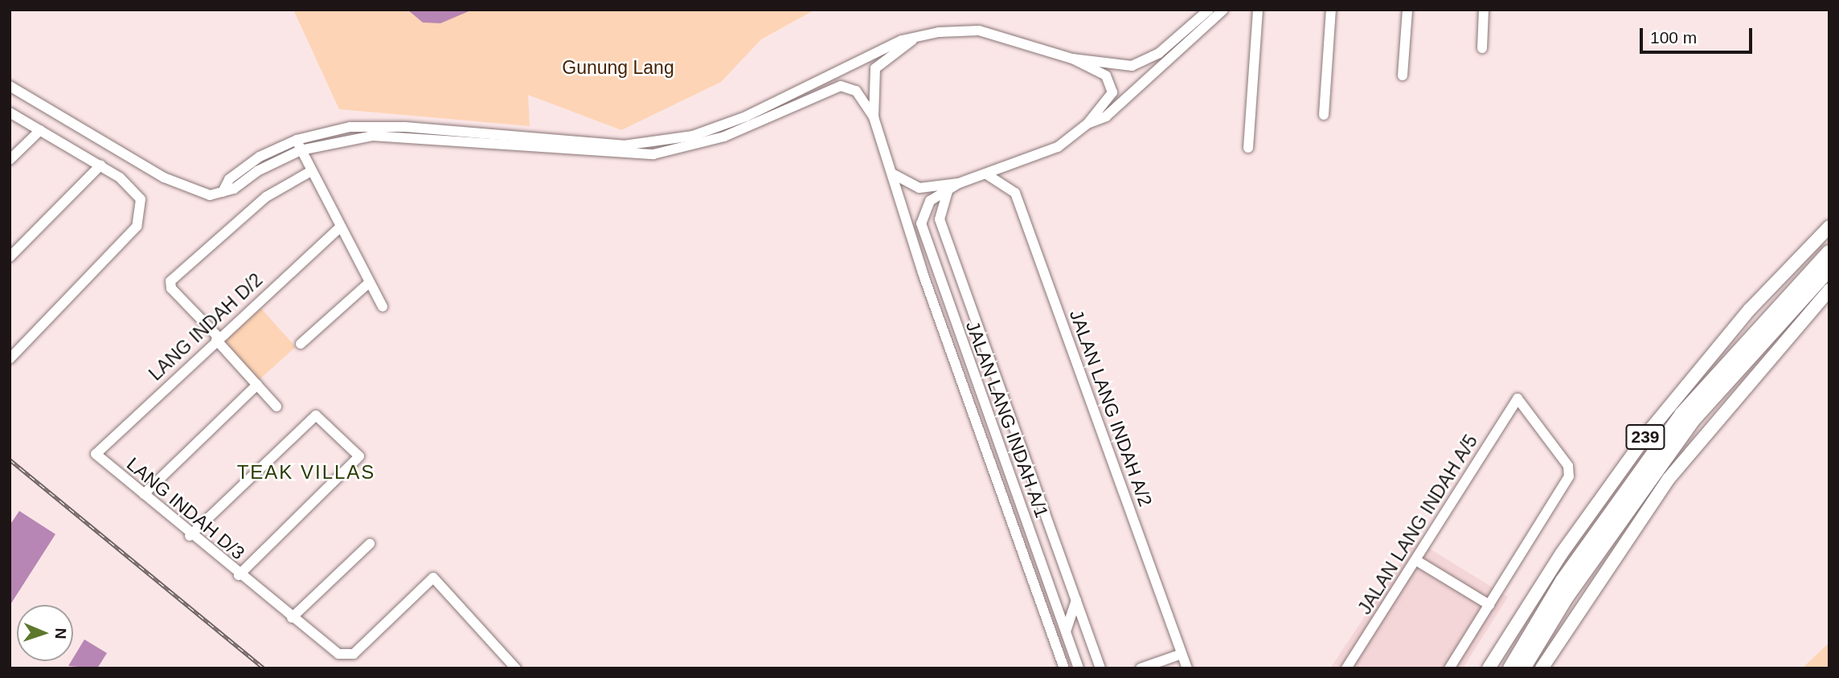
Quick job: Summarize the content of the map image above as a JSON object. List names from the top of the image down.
{
  "streets": {
    "main road": ["239"],
    "street": [
      "LANG INDAH D/2",
      "JALAN LANG INDAH A/2",
      "JALAN LANG INDAH A/1",
      "LANG INDAH D/3",
      "JALAN LANG INDAH A/5"
    ]
  },
  "crossings": [
    ["LANG INDAH D/2", "LANG INDAH D/3"]
  ],
  "districts": ["TEAK VILLAS"],
  "parks": ["Gunung Lang"],
  "scale_bar": "100 m",
  "north": "right"
}
